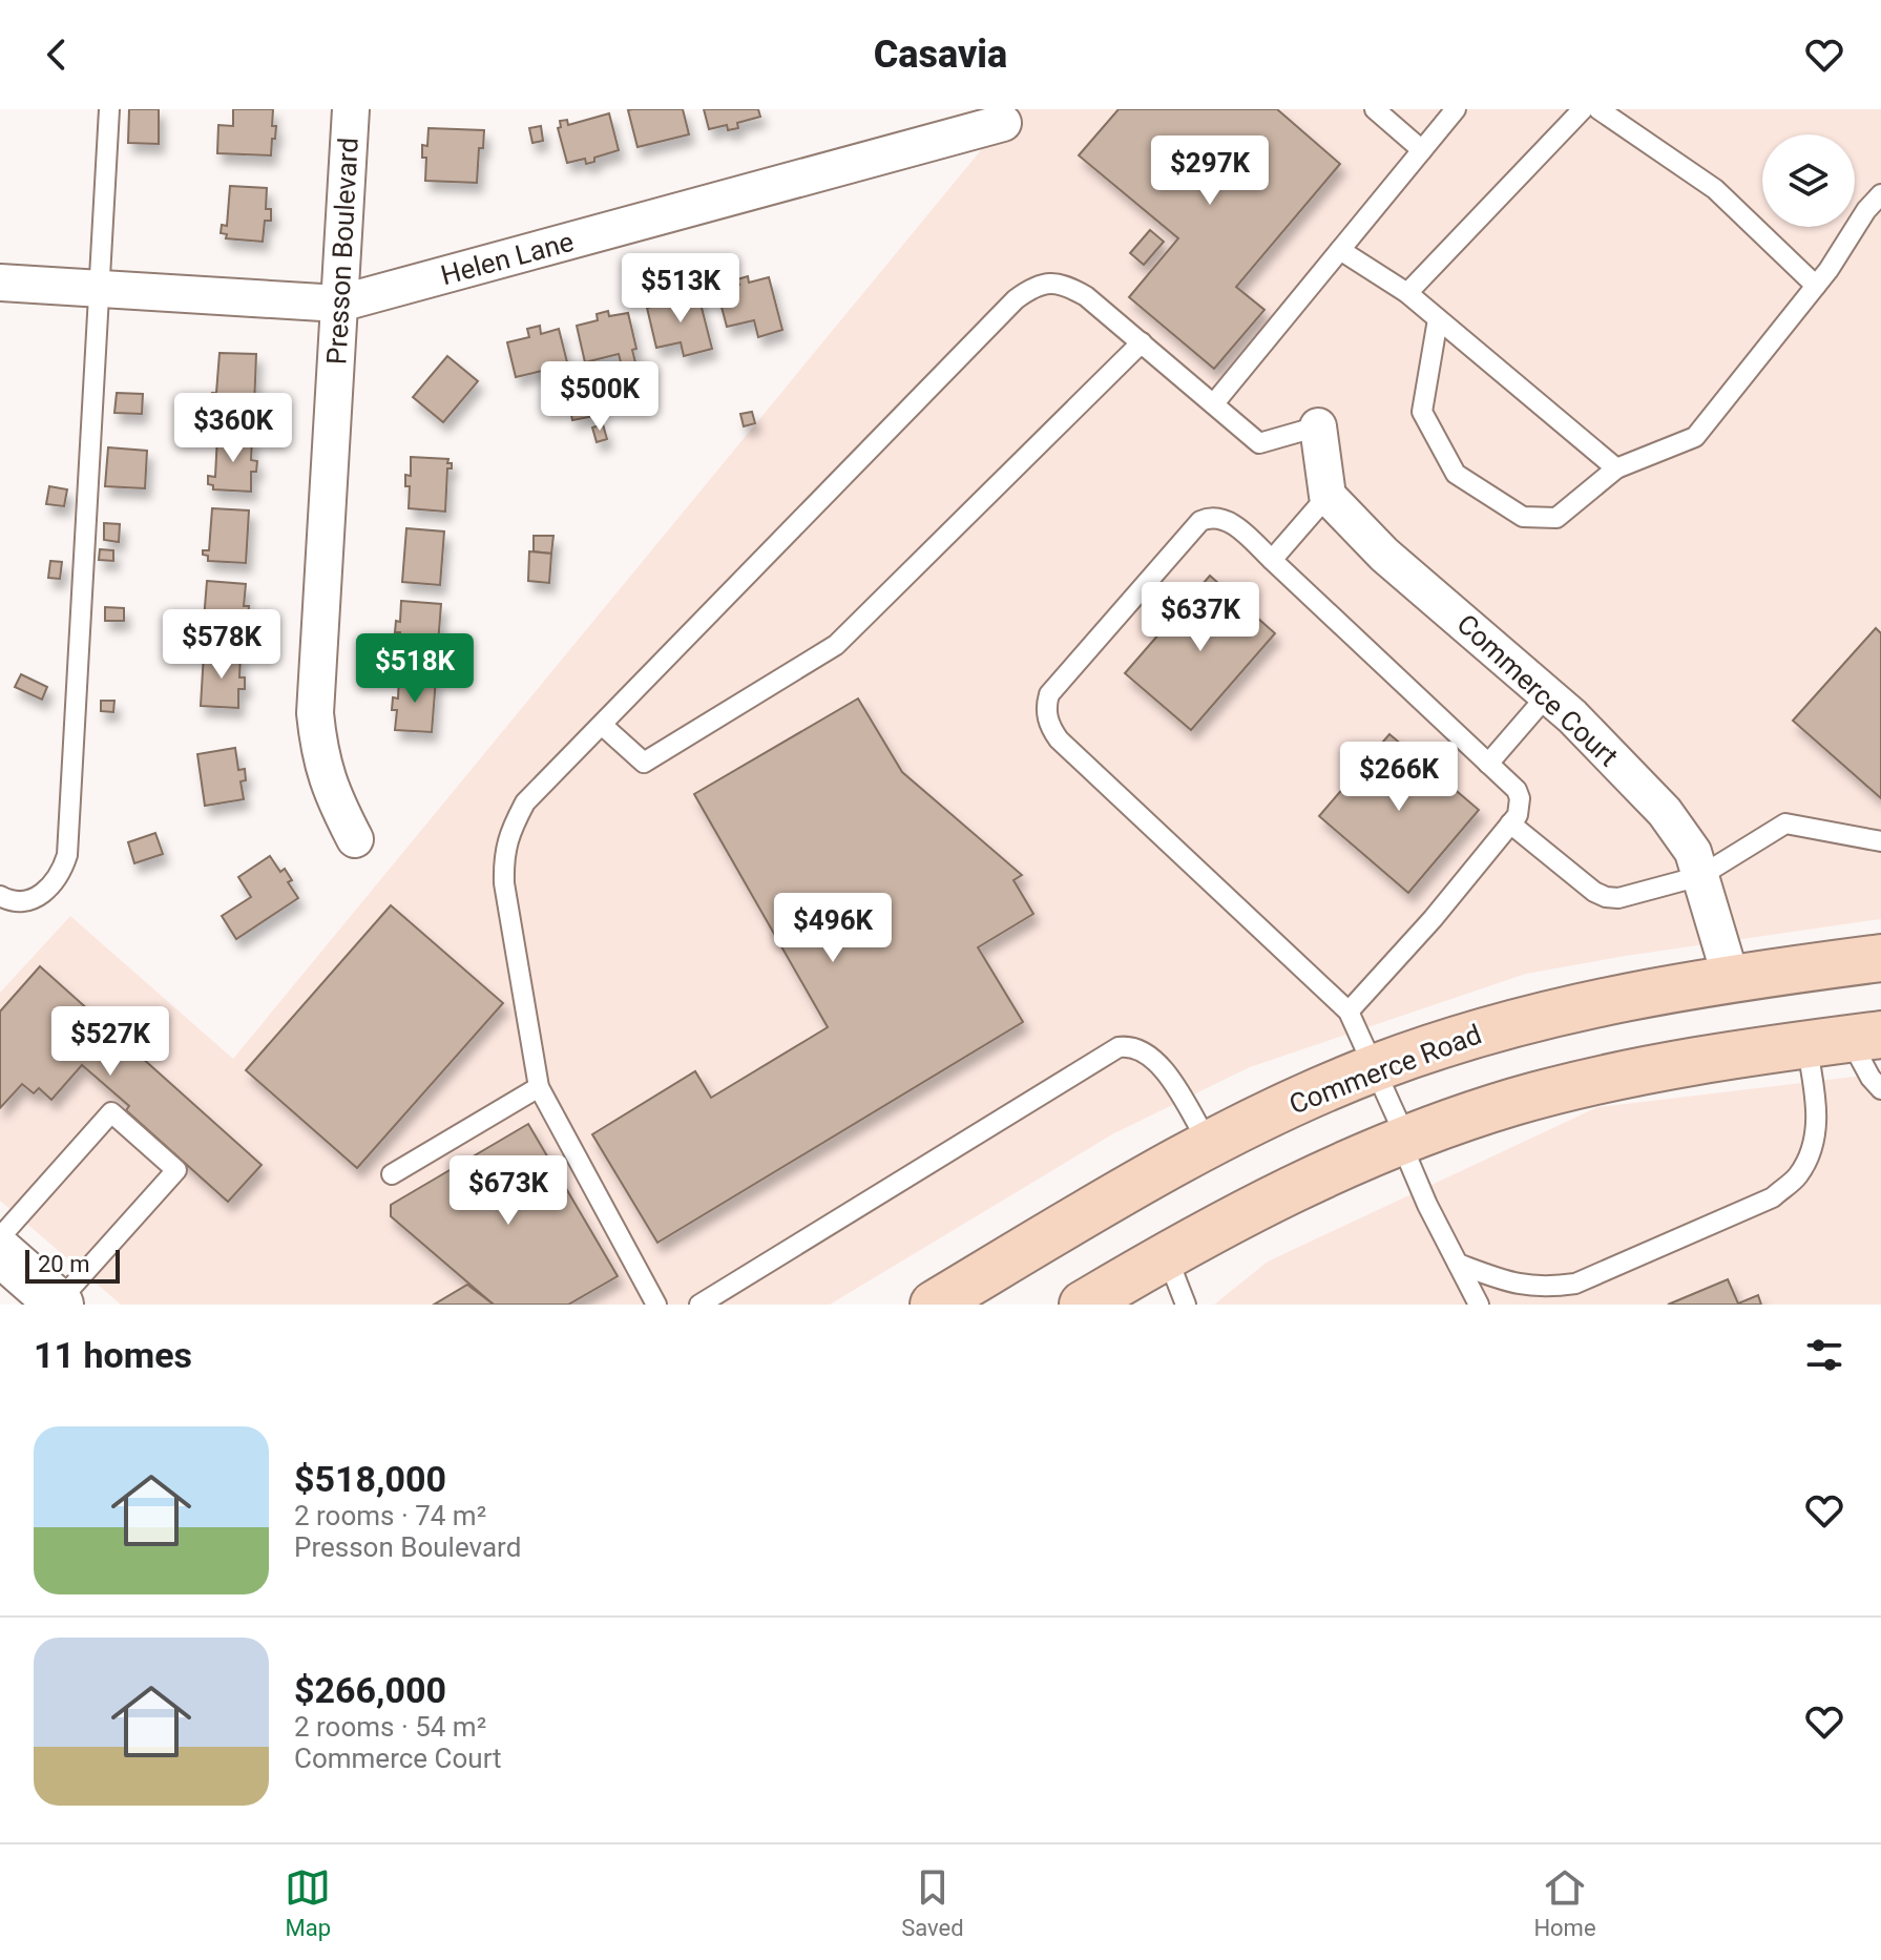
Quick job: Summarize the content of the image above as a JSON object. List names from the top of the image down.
{
  "streets": {
    "main road": ["Commerce Road"],
    "street": ["Presson Boulevard", "Helen Lane", "Commerce Court"]
  },
  "crossings": [
    ["Presson Boulevard", "Helen Lane"],
    ["Commerce Court", "Commerce Road"]
  ],
  "scale_bar": "20 m",
  "page": {
    "header": "Casavia",
    "price": [
      "$297K",
      "$513K",
      "$500K",
      "$360K",
      "$637K",
      "$578K",
      "$518K",
      "$266K",
      "$496K",
      "$527K",
      "$673K"
    ],
    "scale": "20 m",
    "heading": "11 homes",
    "list": [
      {
        "name": "$518,000",
        "note": "2 rooms · 74 m² · Presson Boulevard"
      },
      {
        "name": "$266,000",
        "note": "2 rooms · 54 m² · Commerce Court"
      }
    ],
    "tabs": ["Map", "Saved", "Home"]
  }
}
